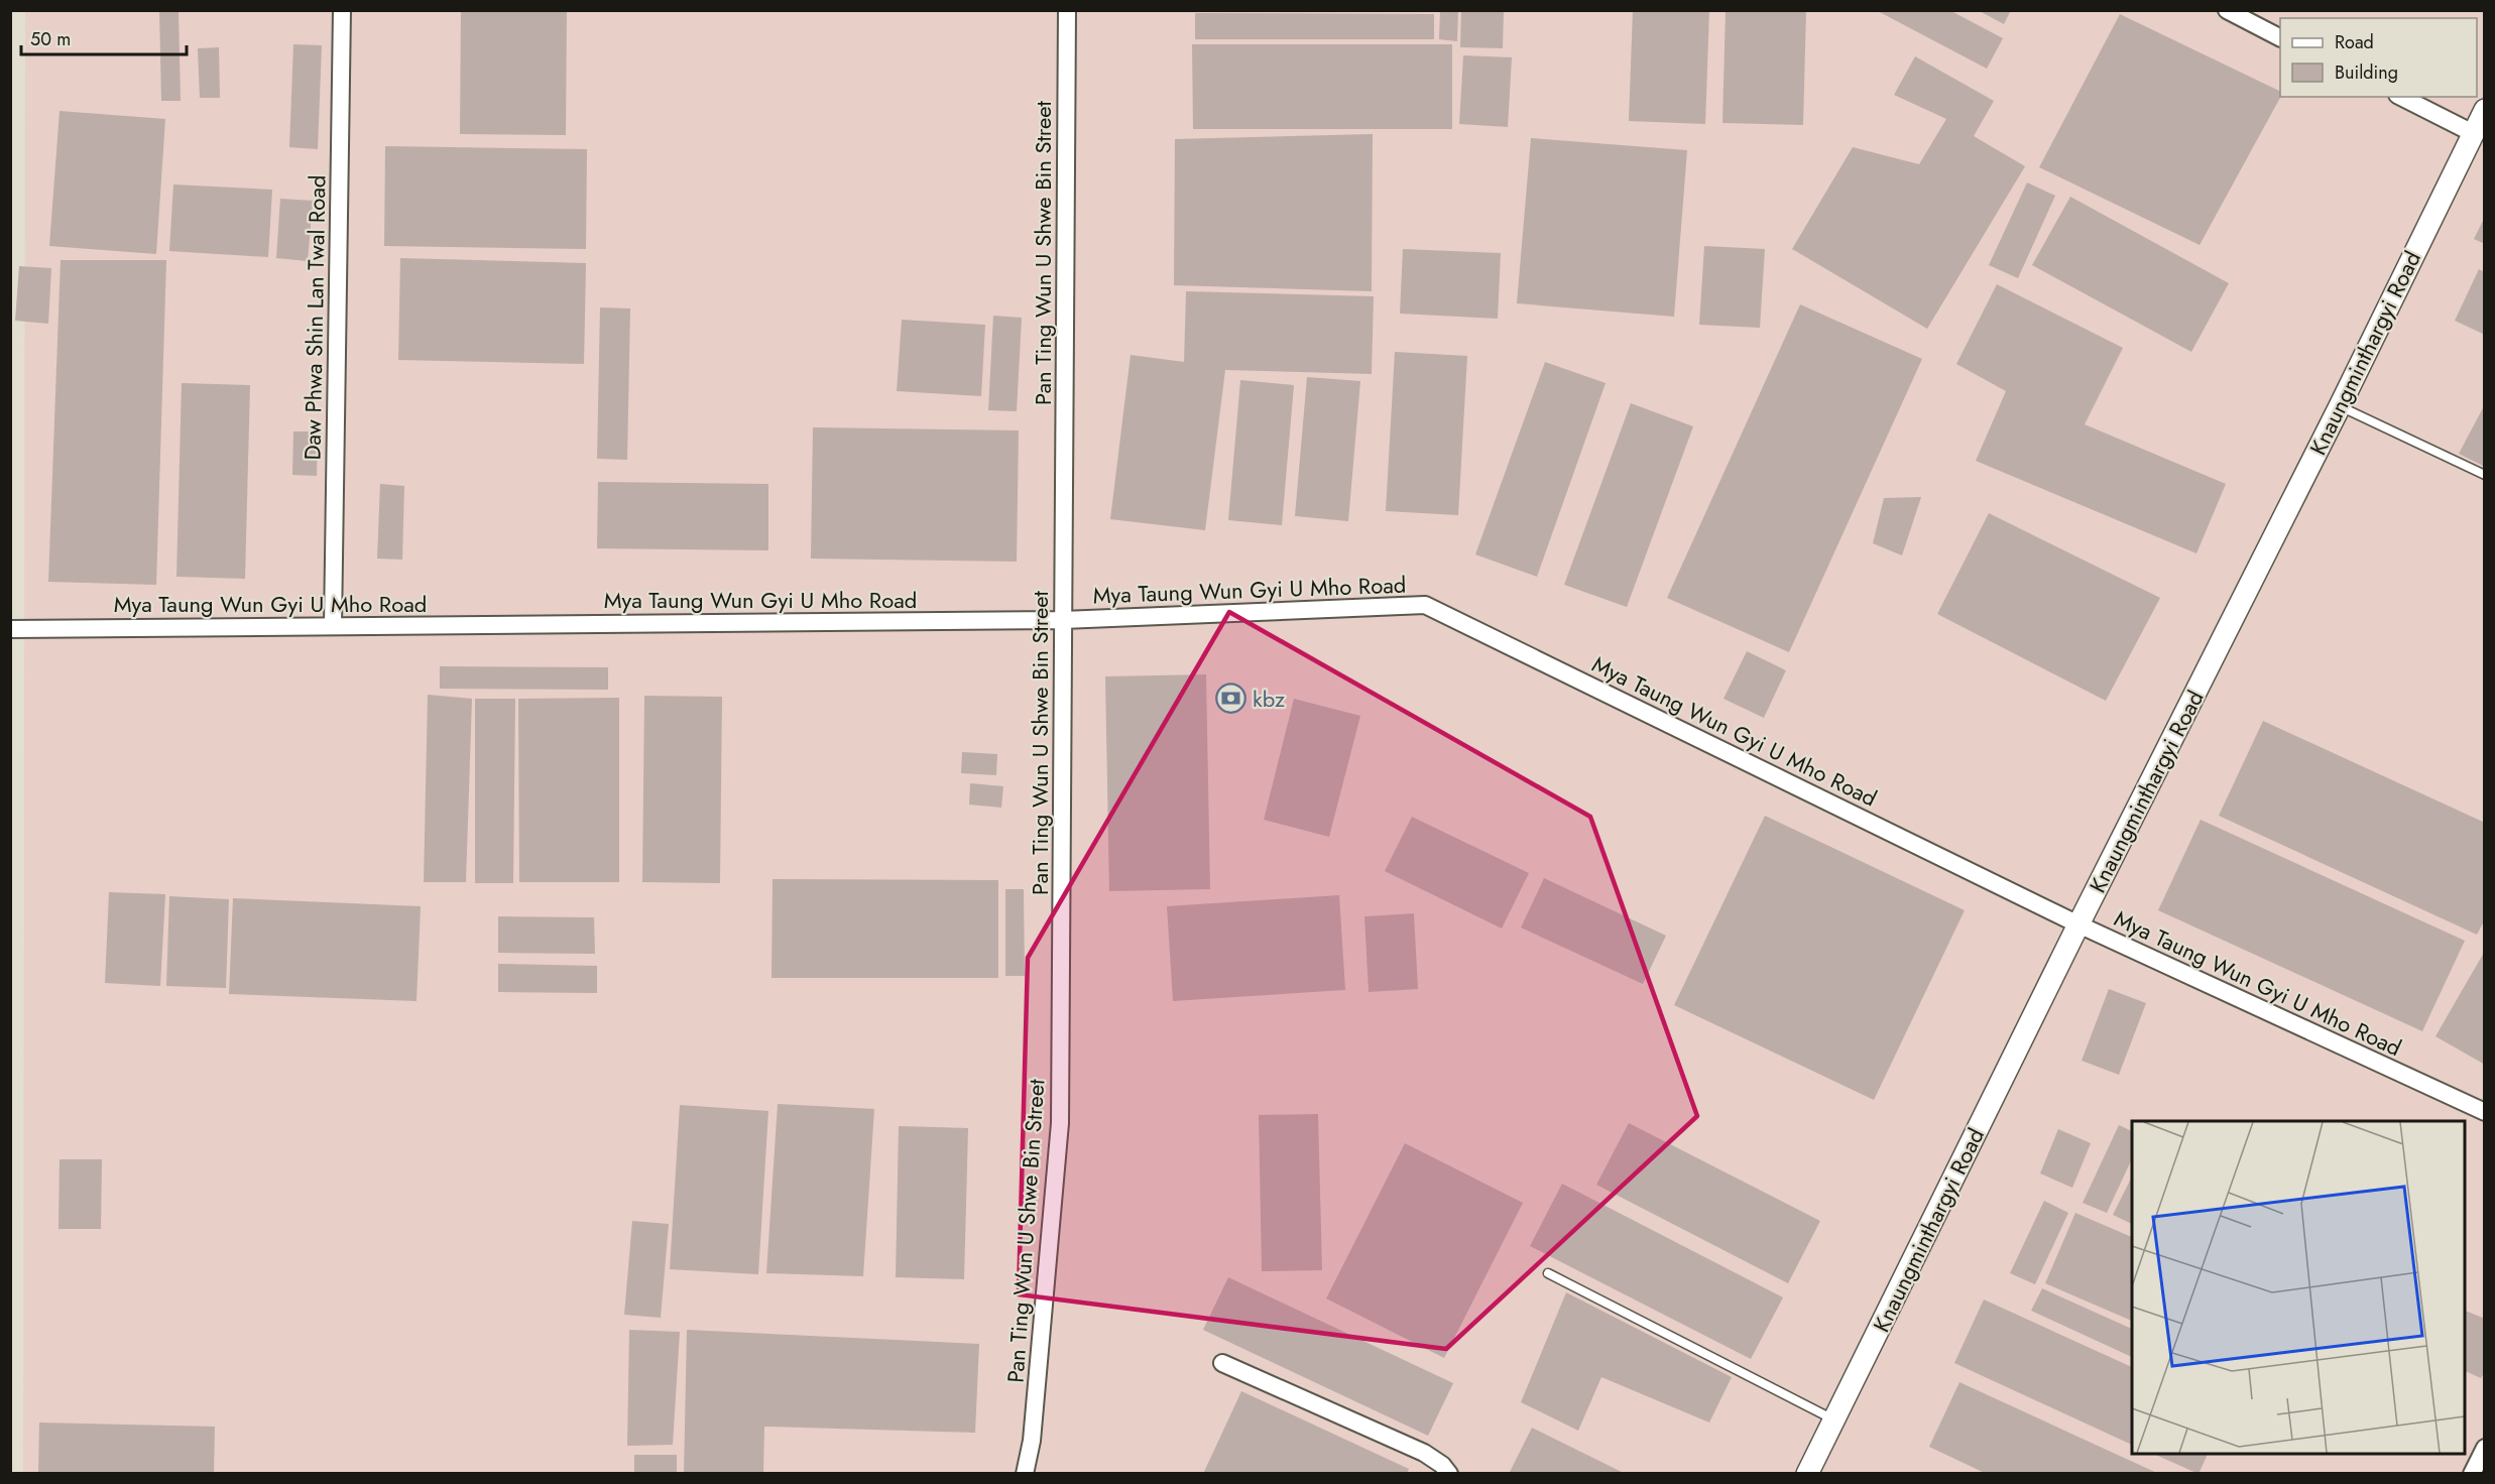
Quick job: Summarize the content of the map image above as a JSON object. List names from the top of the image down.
{
  "streets": {
    "street": [
      "Pan Ting Wun U Shwe Bin Street",
      "Daw Phwa Shin Lan Twal Road",
      "Knaungminthargyi Road",
      "Mya Taung Wun Gyi U Mho Road"
    ]
  },
  "crossings": [
    ["Pan Ting Wun U Shwe Bin Street", "Mya Taung Wun Gyi U Mho Road"],
    ["Daw Phwa Shin Lan Twal Road", "Mya Taung Wun Gyi U Mho Road"],
    ["Knaungminthargyi Road", "Mya Taung Wun Gyi U Mho Road"]
  ],
  "places": {
    "bank": ["kbz"]
  },
  "legend": ["Road", "Building"],
  "scale_bar": "50 m"
}
